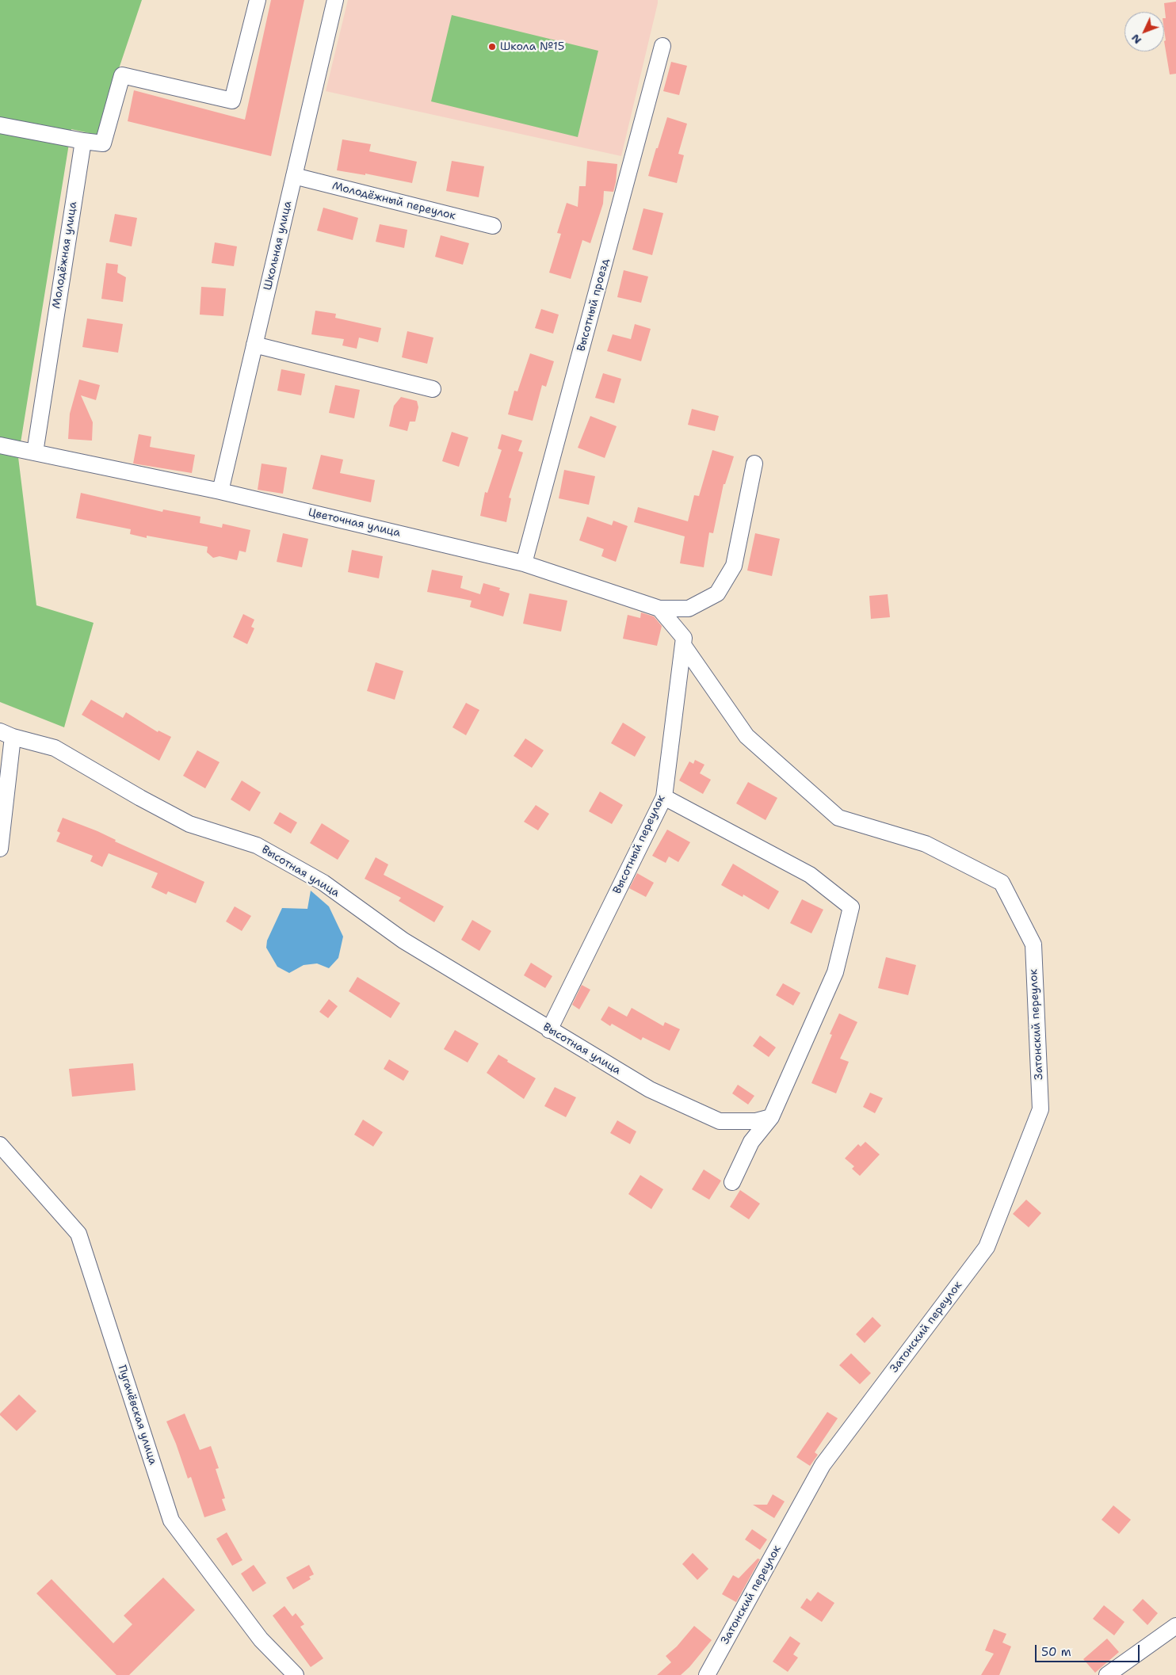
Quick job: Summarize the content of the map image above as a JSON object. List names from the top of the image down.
{
  "streets": {
    "street": [
      "Молодёжный переулок",
      "Школьная улица",
      "Молодёжная улица",
      "Высотный проезд",
      "Цветочная улица",
      "Высотный переулок",
      "Высотная улица",
      "Затонский переулок",
      "Пугачёвская улица"
    ]
  },
  "crossings": [
    ["Молодёжный переулок", "Школьная улица"],
    ["Школьная улица", "Цветочная улица"],
    ["Молодёжная улица", "Цветочная улица"],
    ["Высотный проезд", "Цветочная улица"],
    ["Высотный переулок", "Высотная улица"],
    ["Высотный переулок", "Затонский переулок"]
  ],
  "places": ["Школа №15"],
  "scale_bar": "50 m",
  "north": "bottom left"
}
